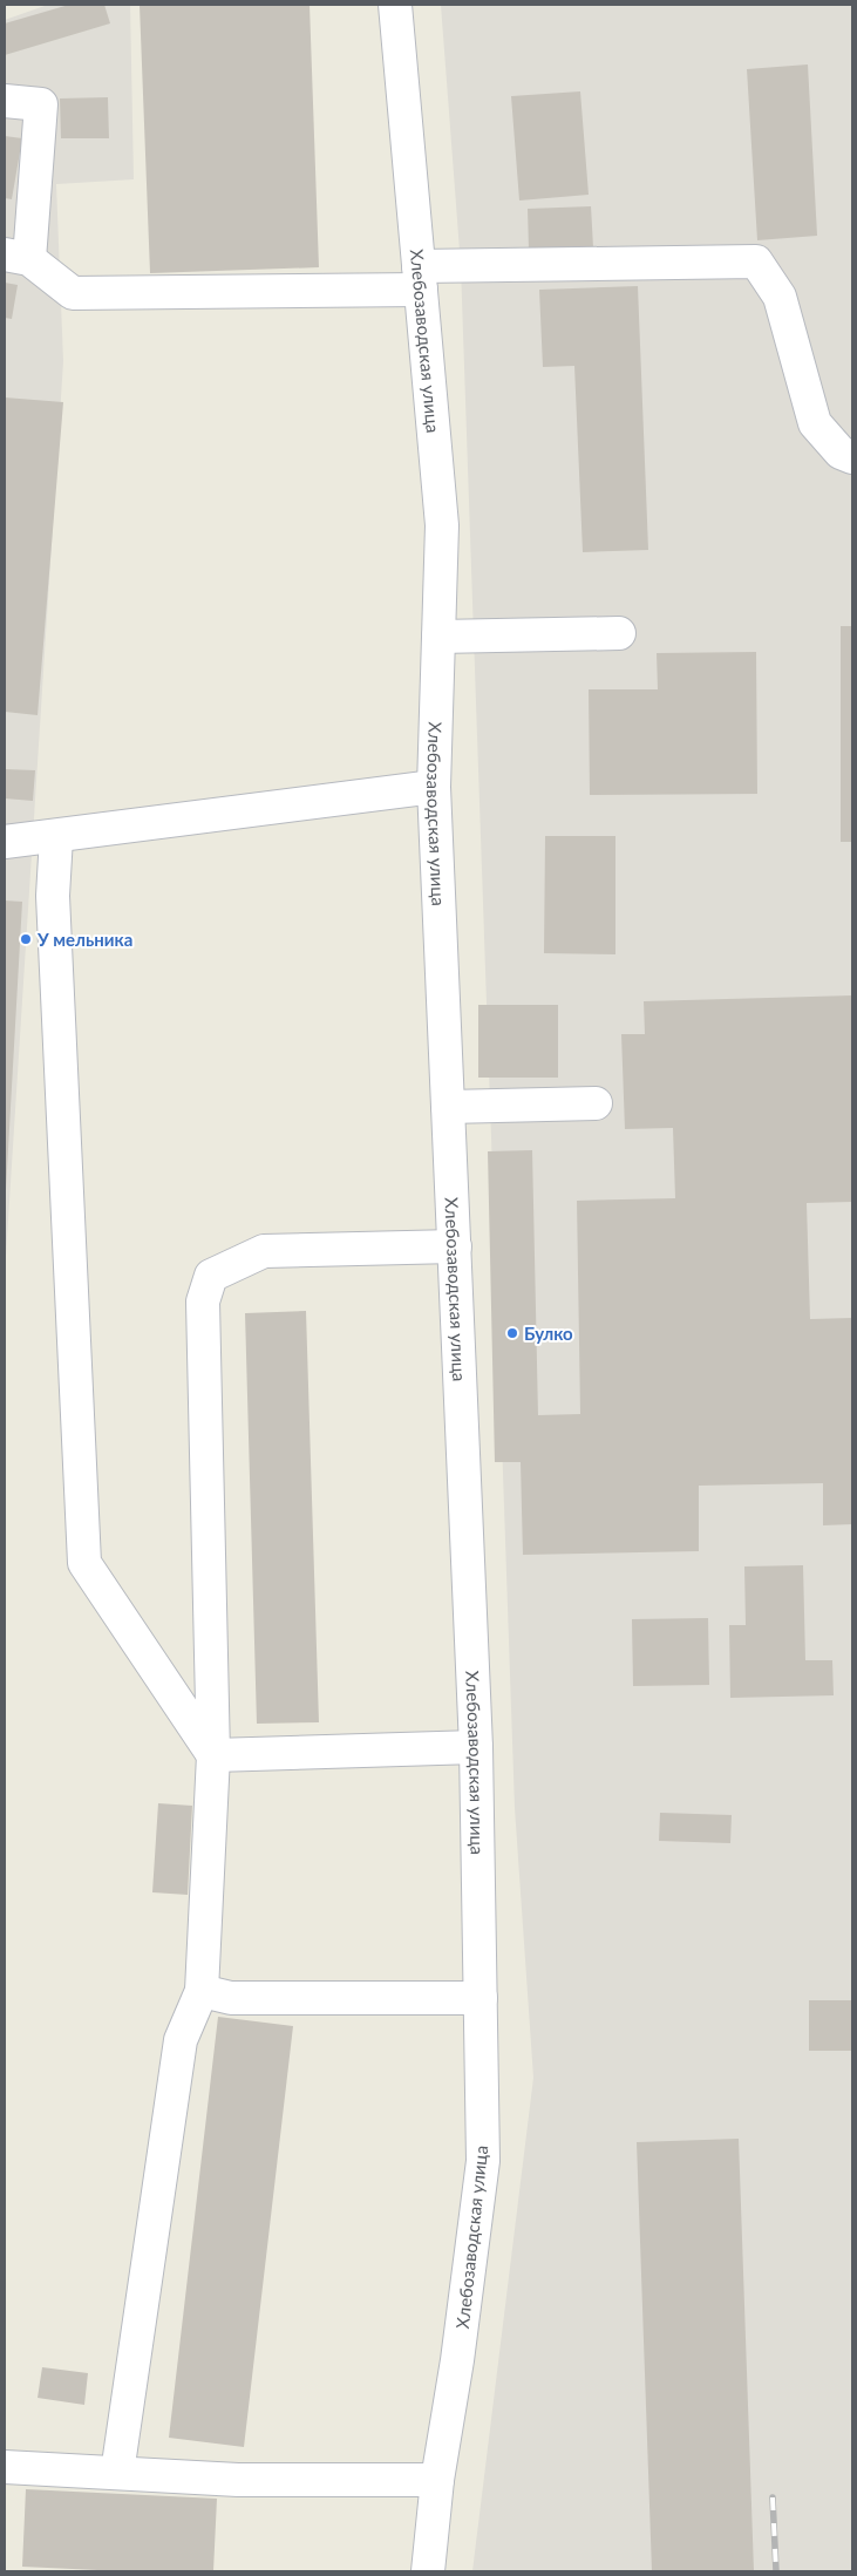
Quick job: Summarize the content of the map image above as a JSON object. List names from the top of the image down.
{
  "streets": {
    "street": ["Хлебозаводская улица"]
  },
  "places": ["У мельника", "Булко"]
}
